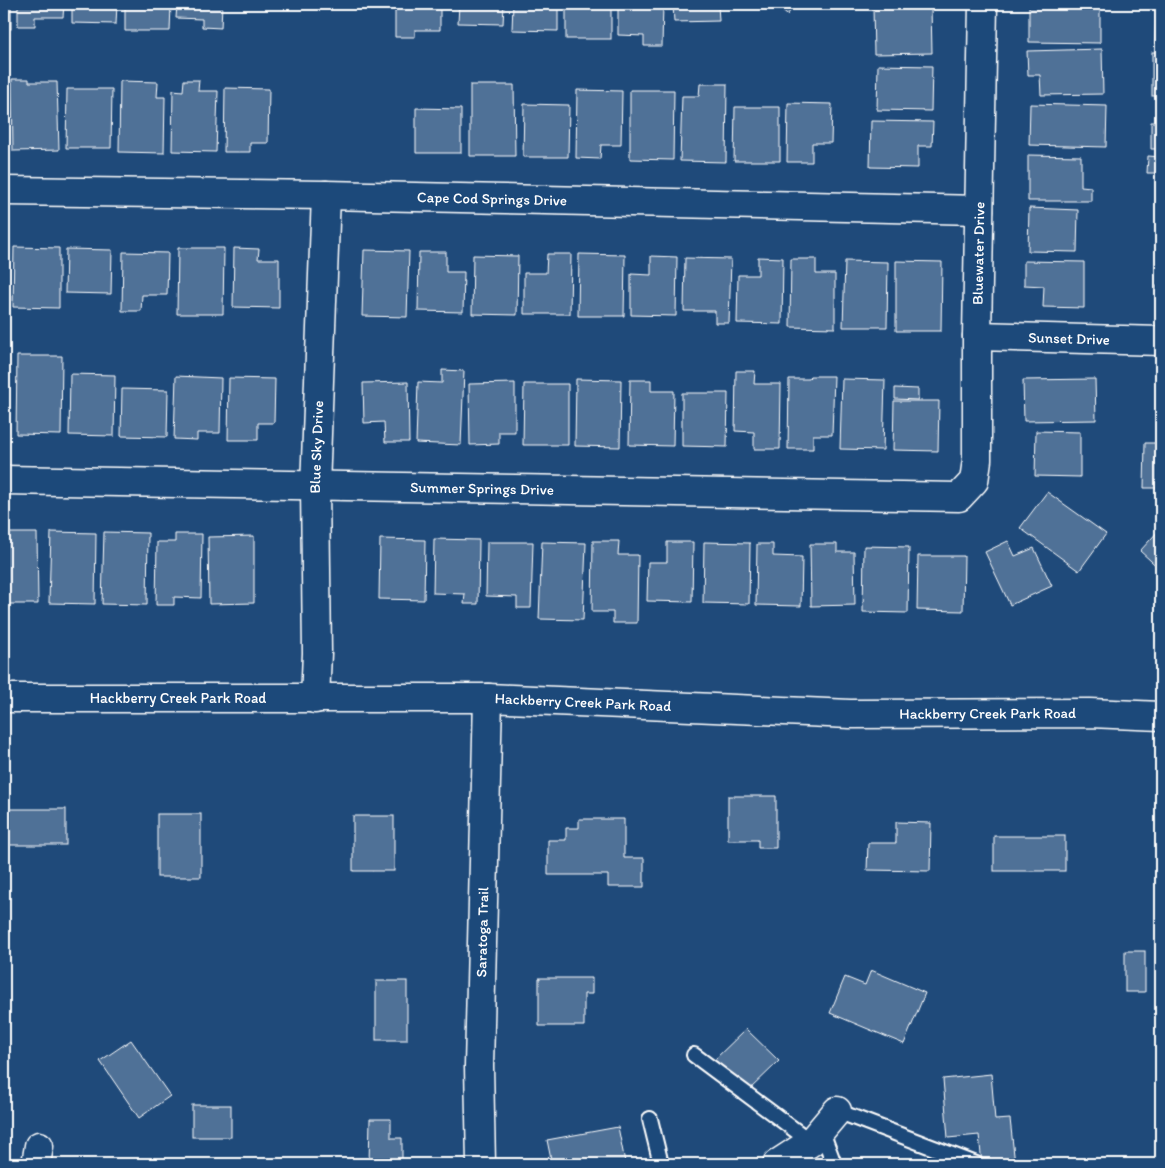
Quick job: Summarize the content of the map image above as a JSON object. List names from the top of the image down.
{
  "streets": {
    "street": [
      "Cape Cod Springs Drive",
      "Bluewater Drive",
      "Sunset Drive",
      "Blue Sky Drive",
      "Summer Springs Drive",
      "Hackberry Creek Park Road",
      "Saratoga Trail"
    ]
  },
  "crossings": [
    ["Cape Cod Springs Drive", "Bluewater Drive"],
    ["Cape Cod Springs Drive", "Blue Sky Drive"],
    ["Bluewater Drive", "Sunset Drive"],
    ["Bluewater Drive", "Summer Springs Drive"],
    ["Blue Sky Drive", "Summer Springs Drive"],
    ["Blue Sky Drive", "Hackberry Creek Park Road"],
    ["Hackberry Creek Park Road", "Saratoga Trail"]
  ]
}
